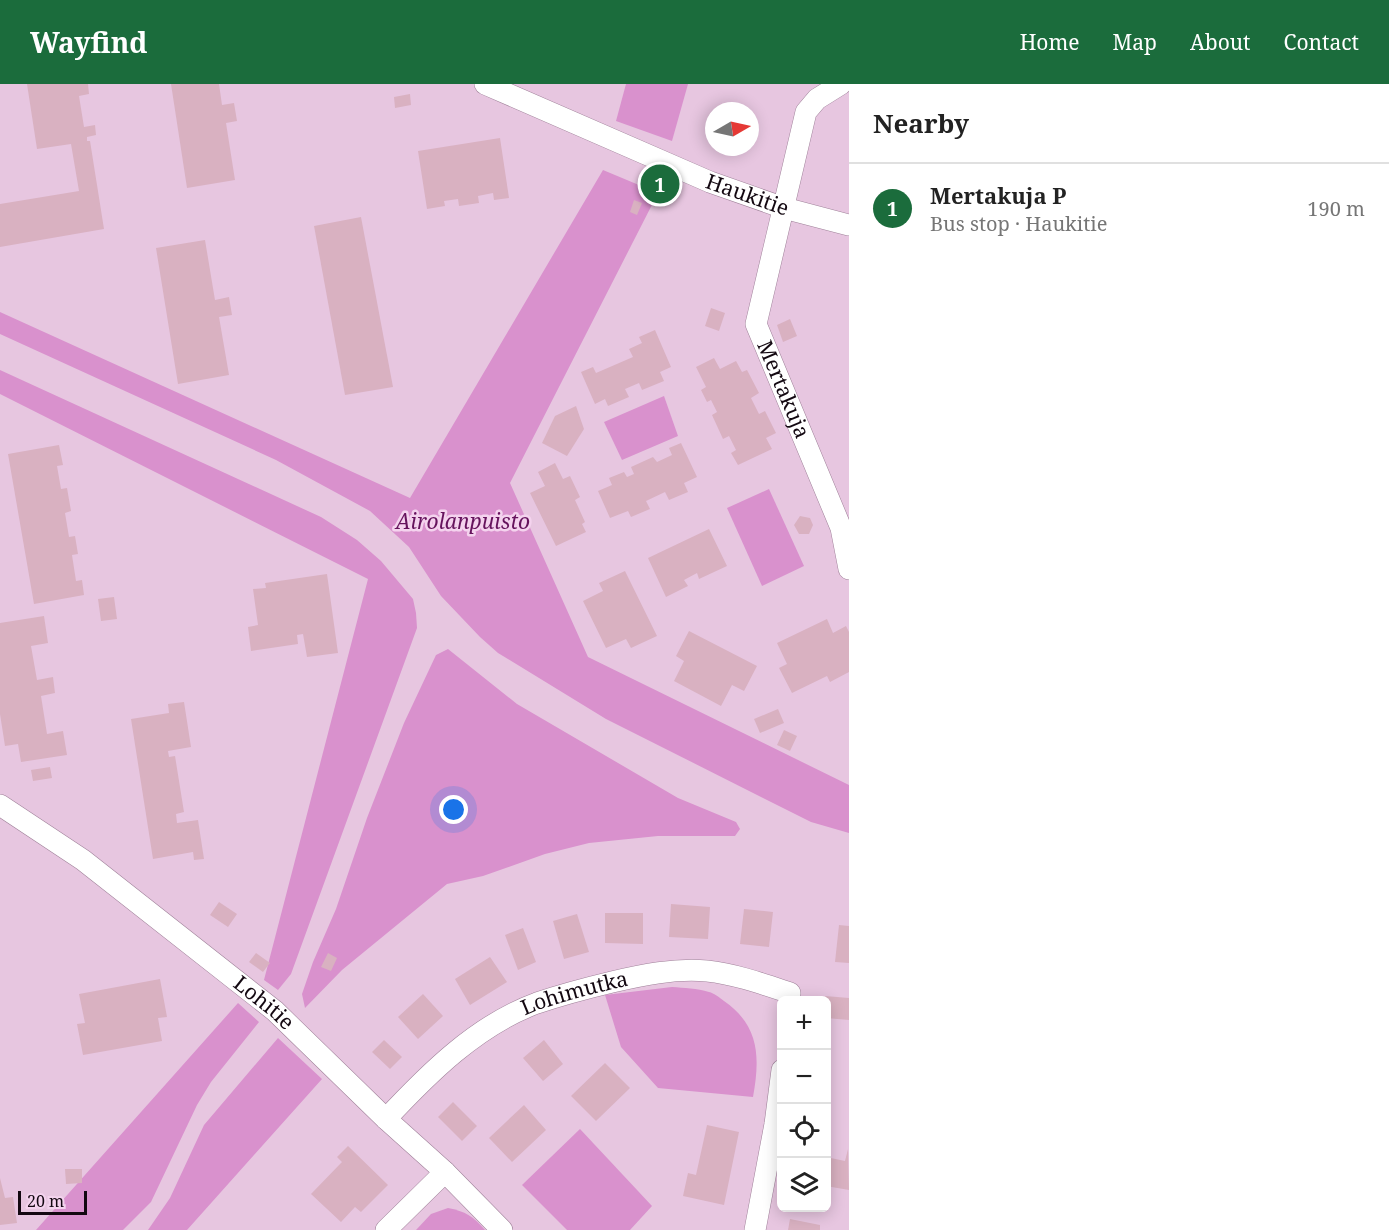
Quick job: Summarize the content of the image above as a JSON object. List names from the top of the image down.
{
  "streets": {
    "street": [
      "Haukitie",
      "Mertakuja",
      "Lohimutka",
      "Lohitie"
    ]
  },
  "crossings": [
    ["Haukitie", "Mertakuja"],
    ["Lohimutka", "Lohitie"]
  ],
  "parks": ["Airolanpuisto"],
  "scale_bar": "20 m",
  "north": "right",
  "page": {
    "header": "Wayfind",
    "nav": [
      "Home",
      "Map",
      "About",
      "Contact"
    ],
    "heading": "Nearby",
    "pins": "1",
    "list": [
      {
        "mark": "1",
        "name": "Mertakuja P",
        "note": "Bus stop · Haukitie",
        "value": "190 m"
      }
    ],
    "map_buttons": ["+", "−"],
    "scale": "20 m"
  }
}
